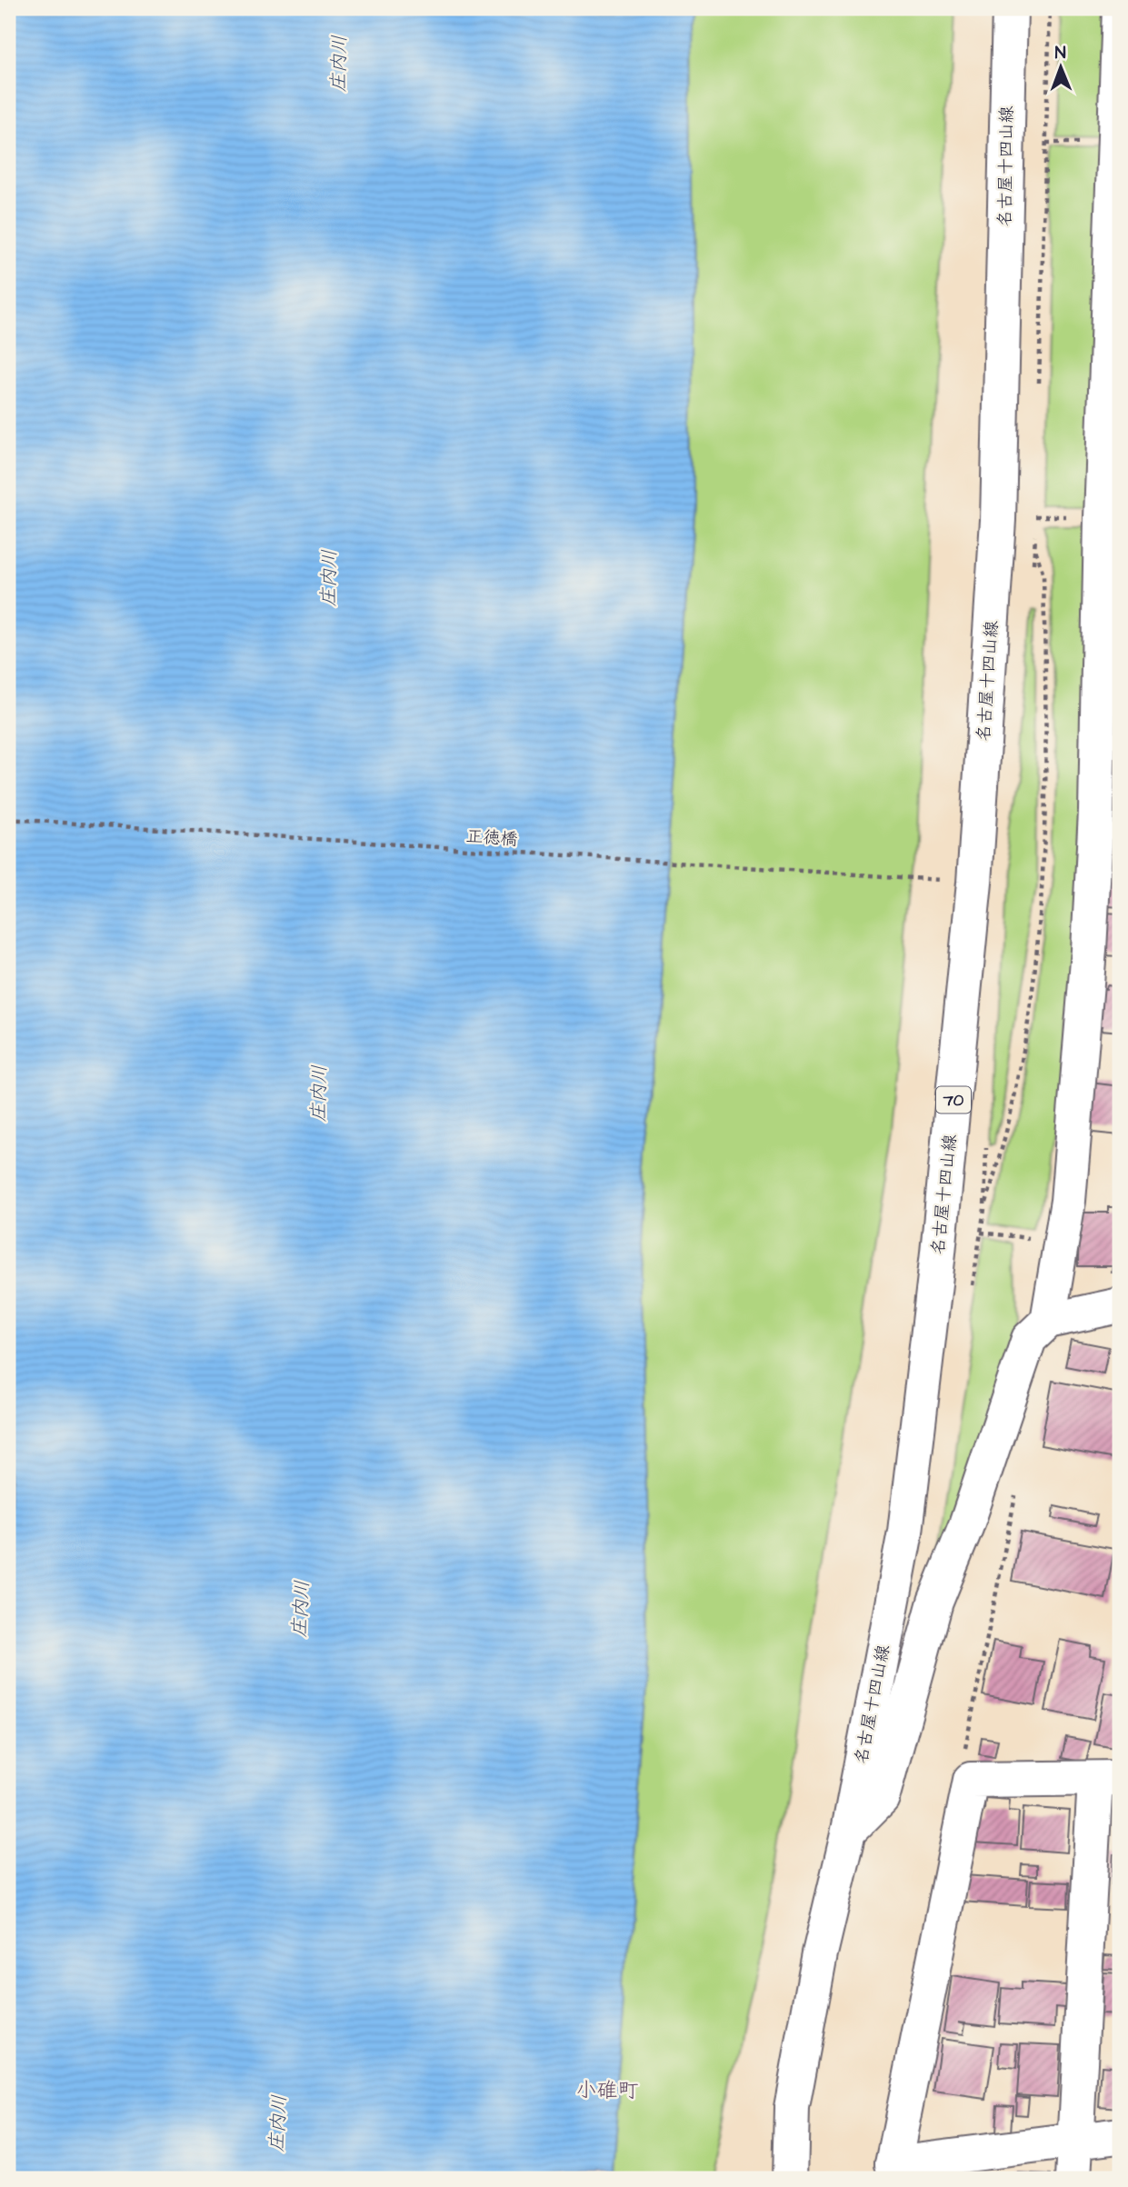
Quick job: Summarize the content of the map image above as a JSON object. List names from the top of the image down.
{
  "streets": {
    "street": ["名古屋十四山線", "70"],
    "path": ["正徳橋"]
  },
  "crossings": [
    ["名古屋十四山線", "正徳橋"]
  ],
  "districts": ["小碓町"],
  "water": ["庄内川"],
  "north": "top"
}
